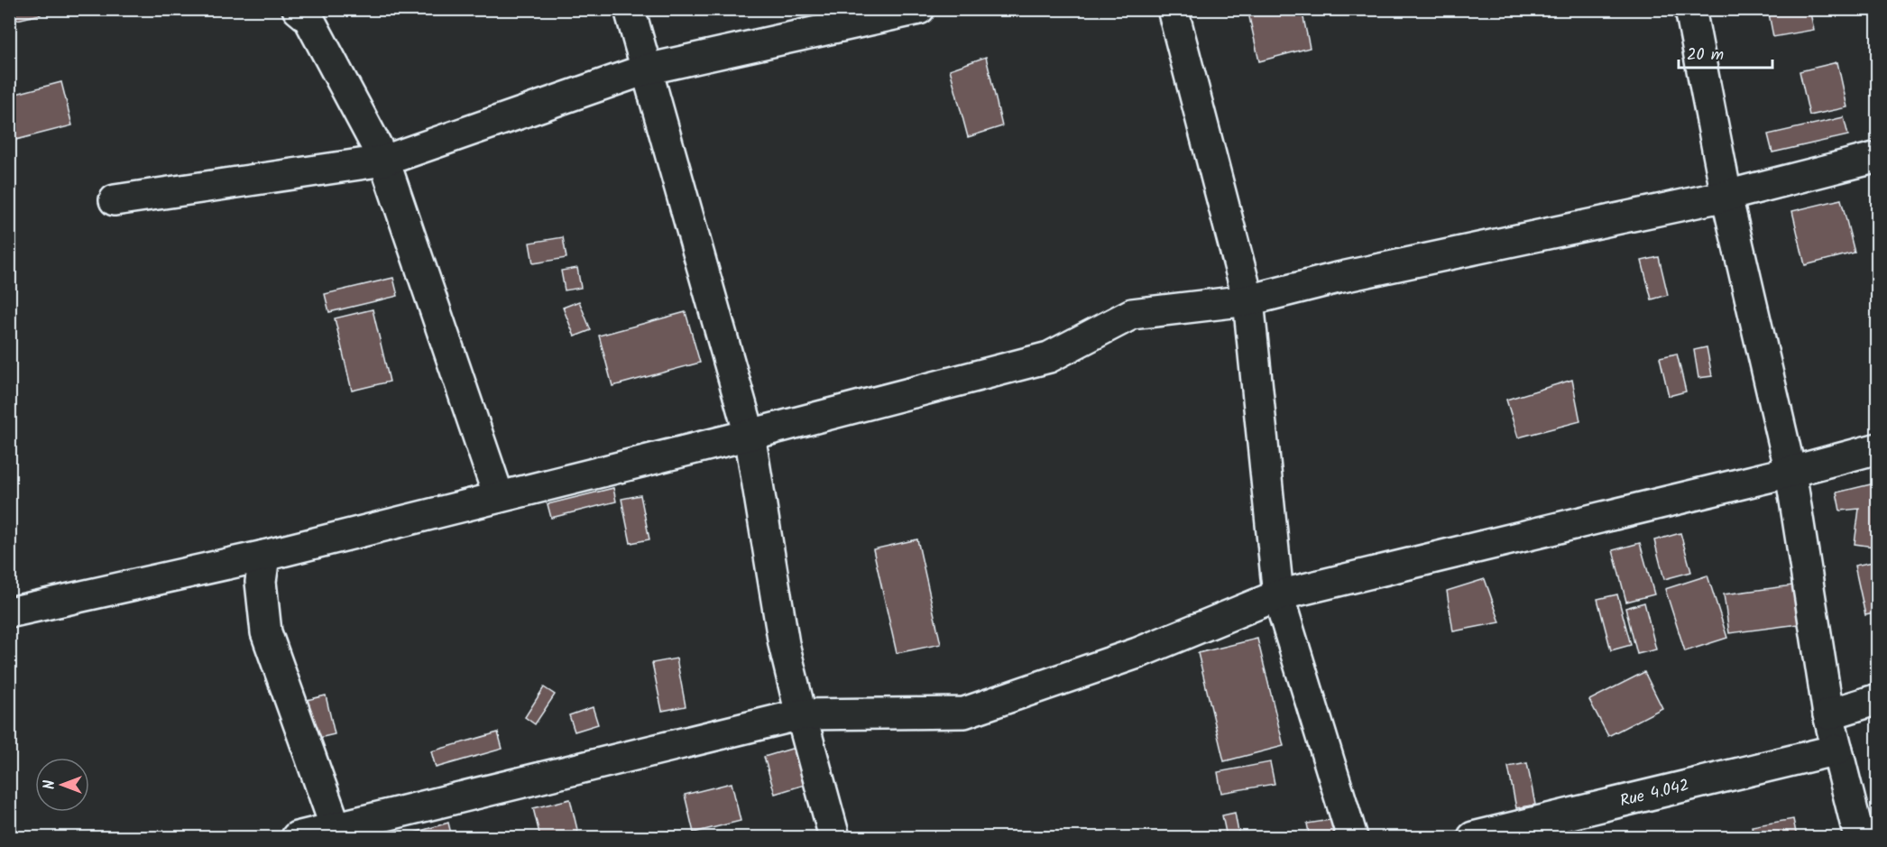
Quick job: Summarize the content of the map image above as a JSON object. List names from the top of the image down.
{
  "streets": {
    "street": ["Rue 4.042"]
  },
  "scale_bar": "20 m",
  "north": "left"
}
